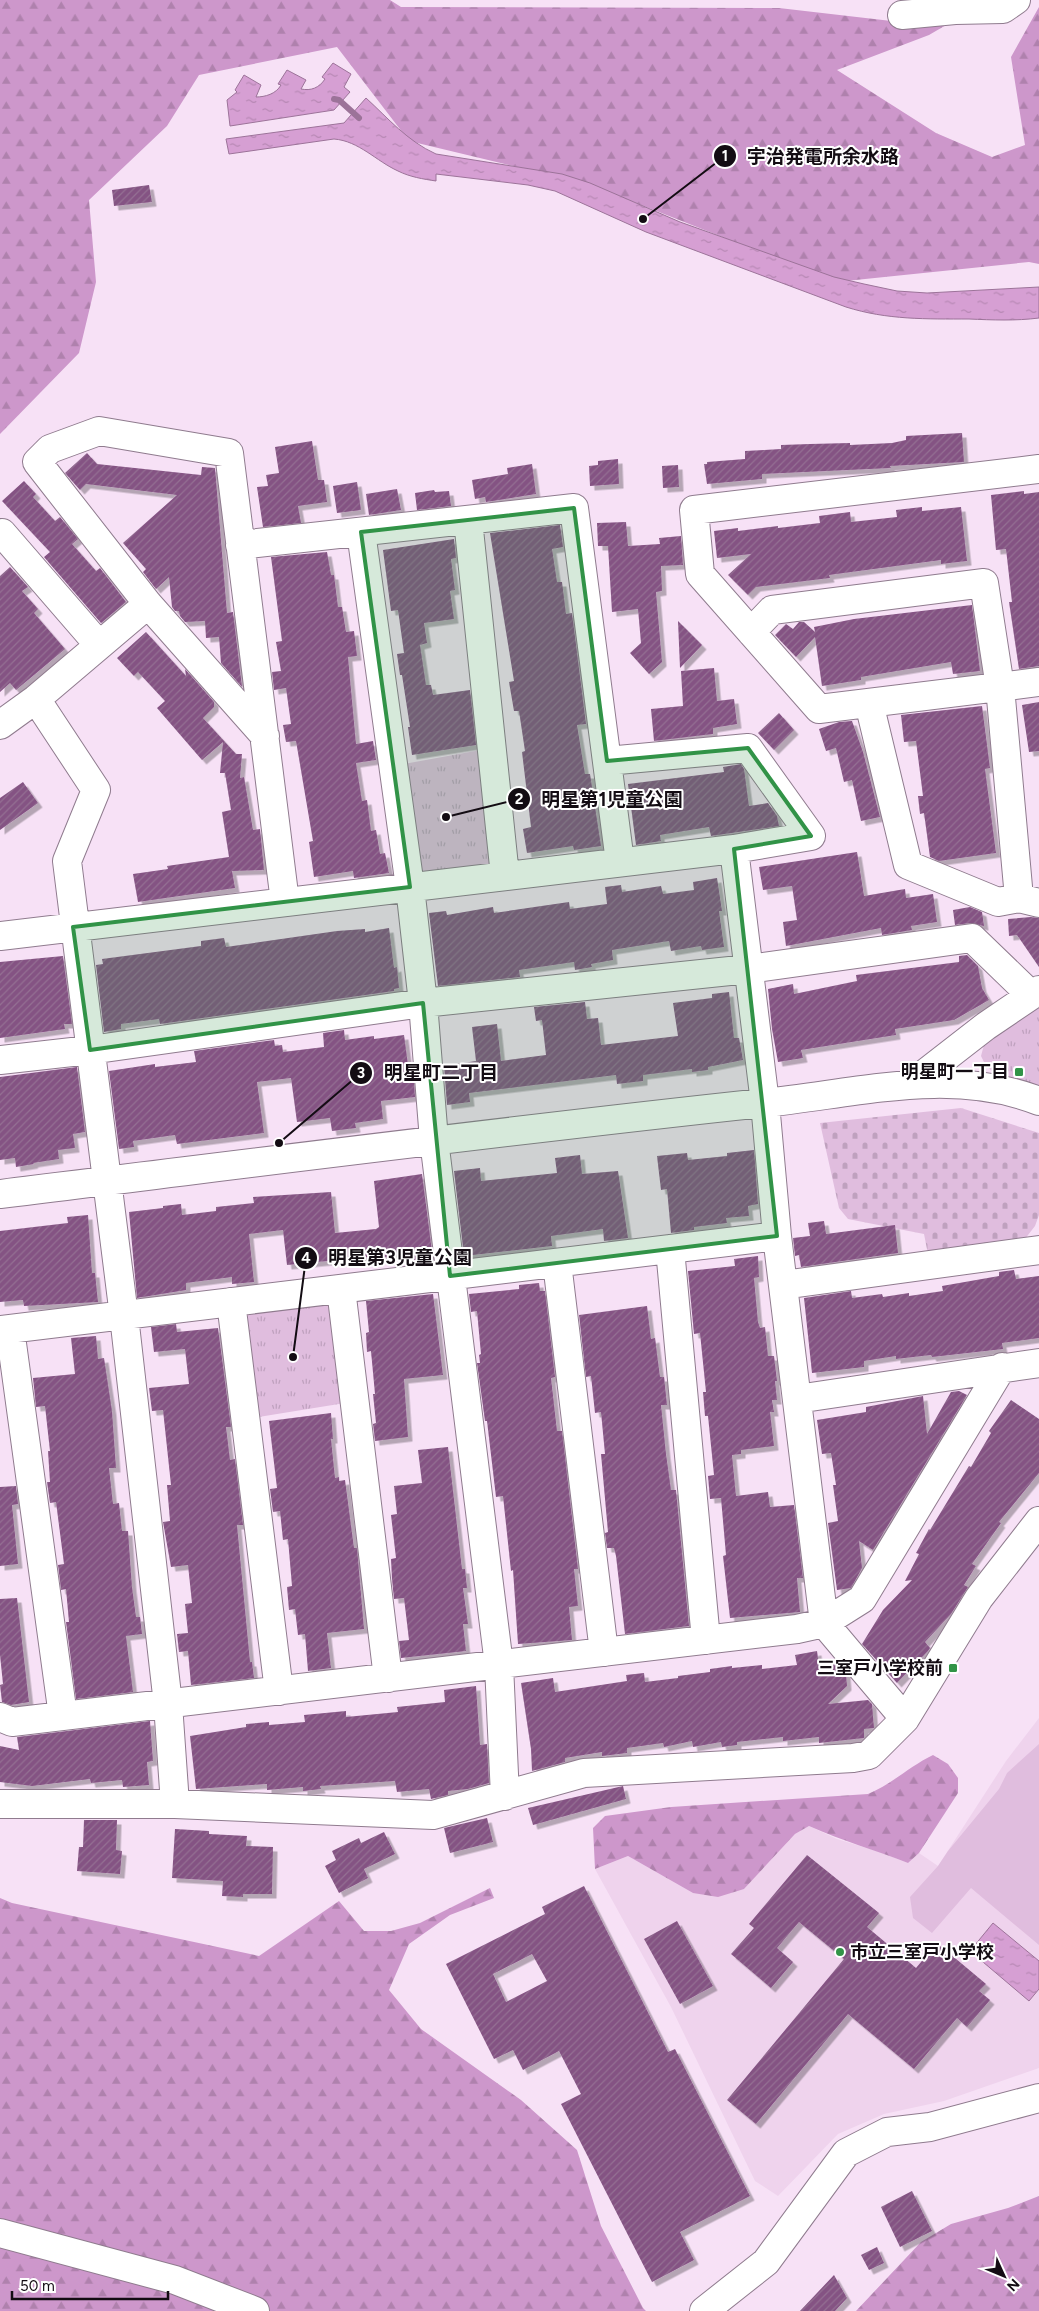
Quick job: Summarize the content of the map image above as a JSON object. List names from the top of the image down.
{
  "places": {
    "other": [
      "宇治発電所余水路",
      "明星第1児童公園",
      "明星町二丁目",
      "明星第3児童公園",
      "市立三室戸小学校"
    ],
    "transit": ["明星町一丁目", "三室戸小学校前"]
  },
  "scale_bar": "50 m",
  "north": "bottom right"
}
